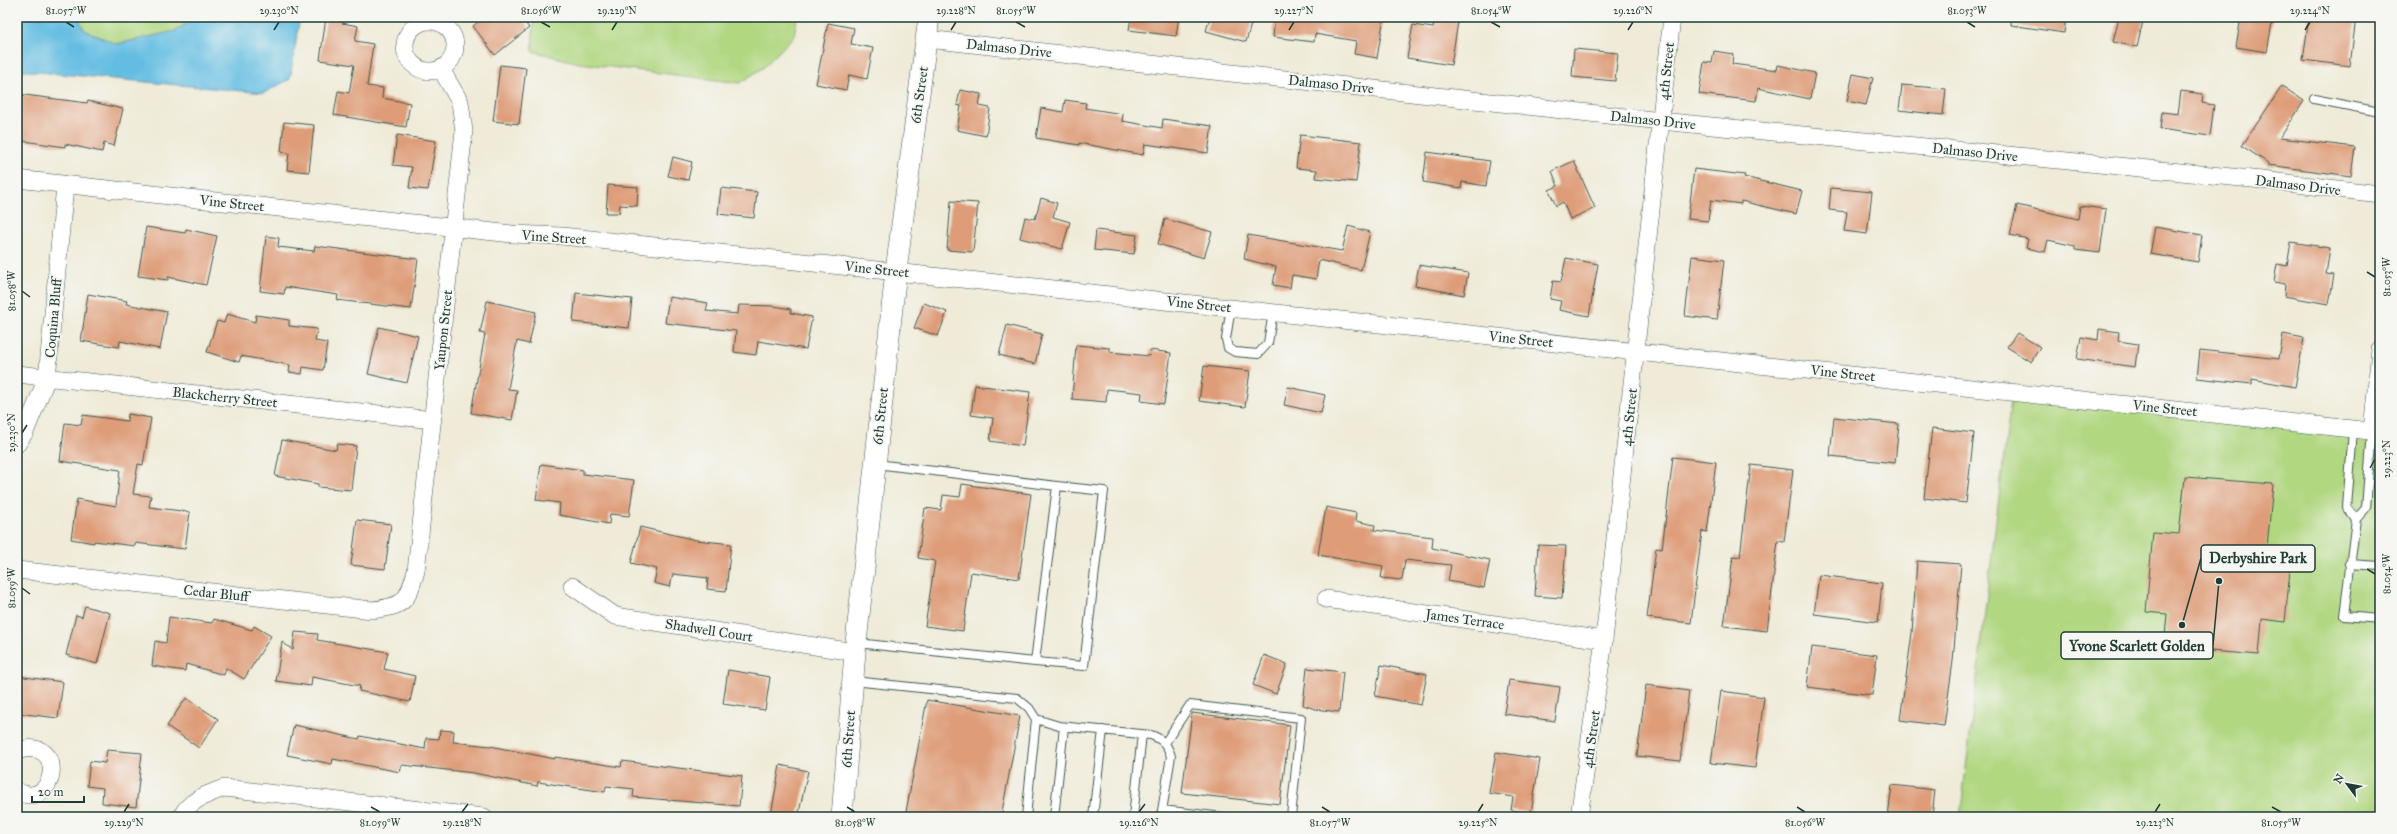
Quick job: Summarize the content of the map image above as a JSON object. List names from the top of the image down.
{
  "streets": {
    "street": [
      "Dalmaso Drive",
      "4th Street",
      "6th Street",
      "Vine Street",
      "Coquina Bluff",
      "Yaupon Street",
      "Blackcherry Street",
      "Cedar Bluff",
      "James Terrace",
      "Shadwell Court"
    ]
  },
  "crossings": [
    ["Dalmaso Drive", "4th Street"],
    ["Dalmaso Drive", "6th Street"],
    ["4th Street", "Vine Street"],
    ["4th Street", "James Terrace"],
    ["6th Street", "Vine Street"],
    ["6th Street", "Shadwell Court"],
    ["Vine Street", "Coquina Bluff"],
    ["Vine Street", "Yaupon Street"],
    ["Coquina Bluff", "Blackcherry Street"],
    ["Yaupon Street", "Blackcherry Street"],
    ["Yaupon Street", "Cedar Bluff"]
  ],
  "places": ["Yvone Scarlett Golden", "Derbyshire Park"],
  "scale_bar": "20 m",
  "north": "top left",
  "coordinates": [
    "81.057°W",
    "29.230°N",
    "81.056°W",
    "29.229°N",
    "29.228°N",
    "81.055°W",
    "29.227°N",
    "81.054°W",
    "29.226°N",
    "81.053°W",
    "29.224°N",
    "81.058°W",
    "29.223°N",
    "81.059°W",
    "29.225°N"
  ]
}
